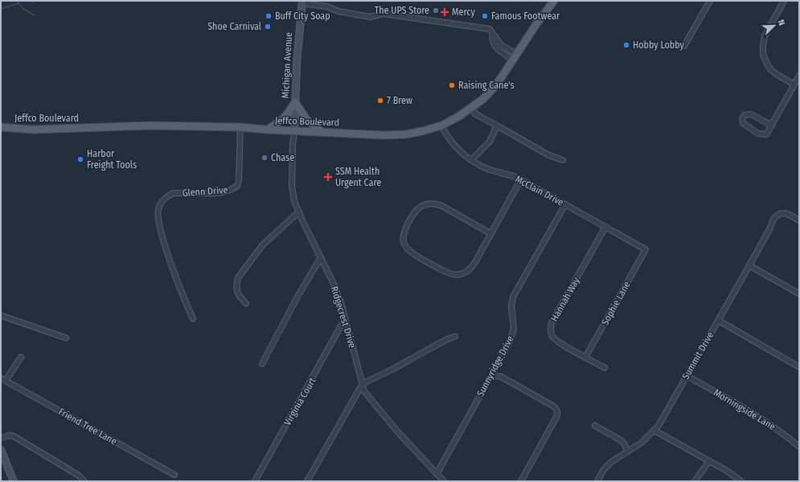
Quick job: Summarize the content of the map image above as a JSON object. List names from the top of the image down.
{
  "streets": {
    "main road": ["Jeffco Boulevard"],
    "street": [
      "Michigan Avenue",
      "McClain Drive",
      "Glenn Drive",
      "Hannah Way",
      "Sophie Lane",
      "Ridgecrest Drive",
      "Summit Drive",
      "Sunnyridge Drive",
      "Virginia Court",
      "Morningside Lane",
      "Friend Tree Lane"
    ]
  },
  "crossings": [
    ["Michigan Avenue", "Jeffco Boulevard"],
    ["Michigan Avenue", "Ridgecrest Drive"],
    ["Jeffco Boulevard", "McClain Drive"],
    ["Jeffco Boulevard", "Glenn Drive"],
    ["Jeffco Boulevard", "Ridgecrest Drive"],
    ["McClain Drive", "Hannah Way"],
    ["McClain Drive", "Sophie Lane"],
    ["McClain Drive", "Sunnyridge Drive"],
    ["Hannah Way", "Sophie Lane"],
    ["Ridgecrest Drive", "Sunnyridge Drive"],
    ["Ridgecrest Drive", "Virginia Court"],
    ["Summit Drive", "Morningside Lane"]
  ],
  "places": {
    "other": [
      "The UPS Store",
      "Buff City Soap",
      "Famous Footwear",
      "Shoe Carnival",
      "Hobby Lobby",
      "Raising Cane's",
      "7 Brew",
      "Chase",
      "Harbor Freight Tools"
    ],
    "health": ["Mercy", "SSM Health Urgent Care"]
  },
  "north": "top right"
}
